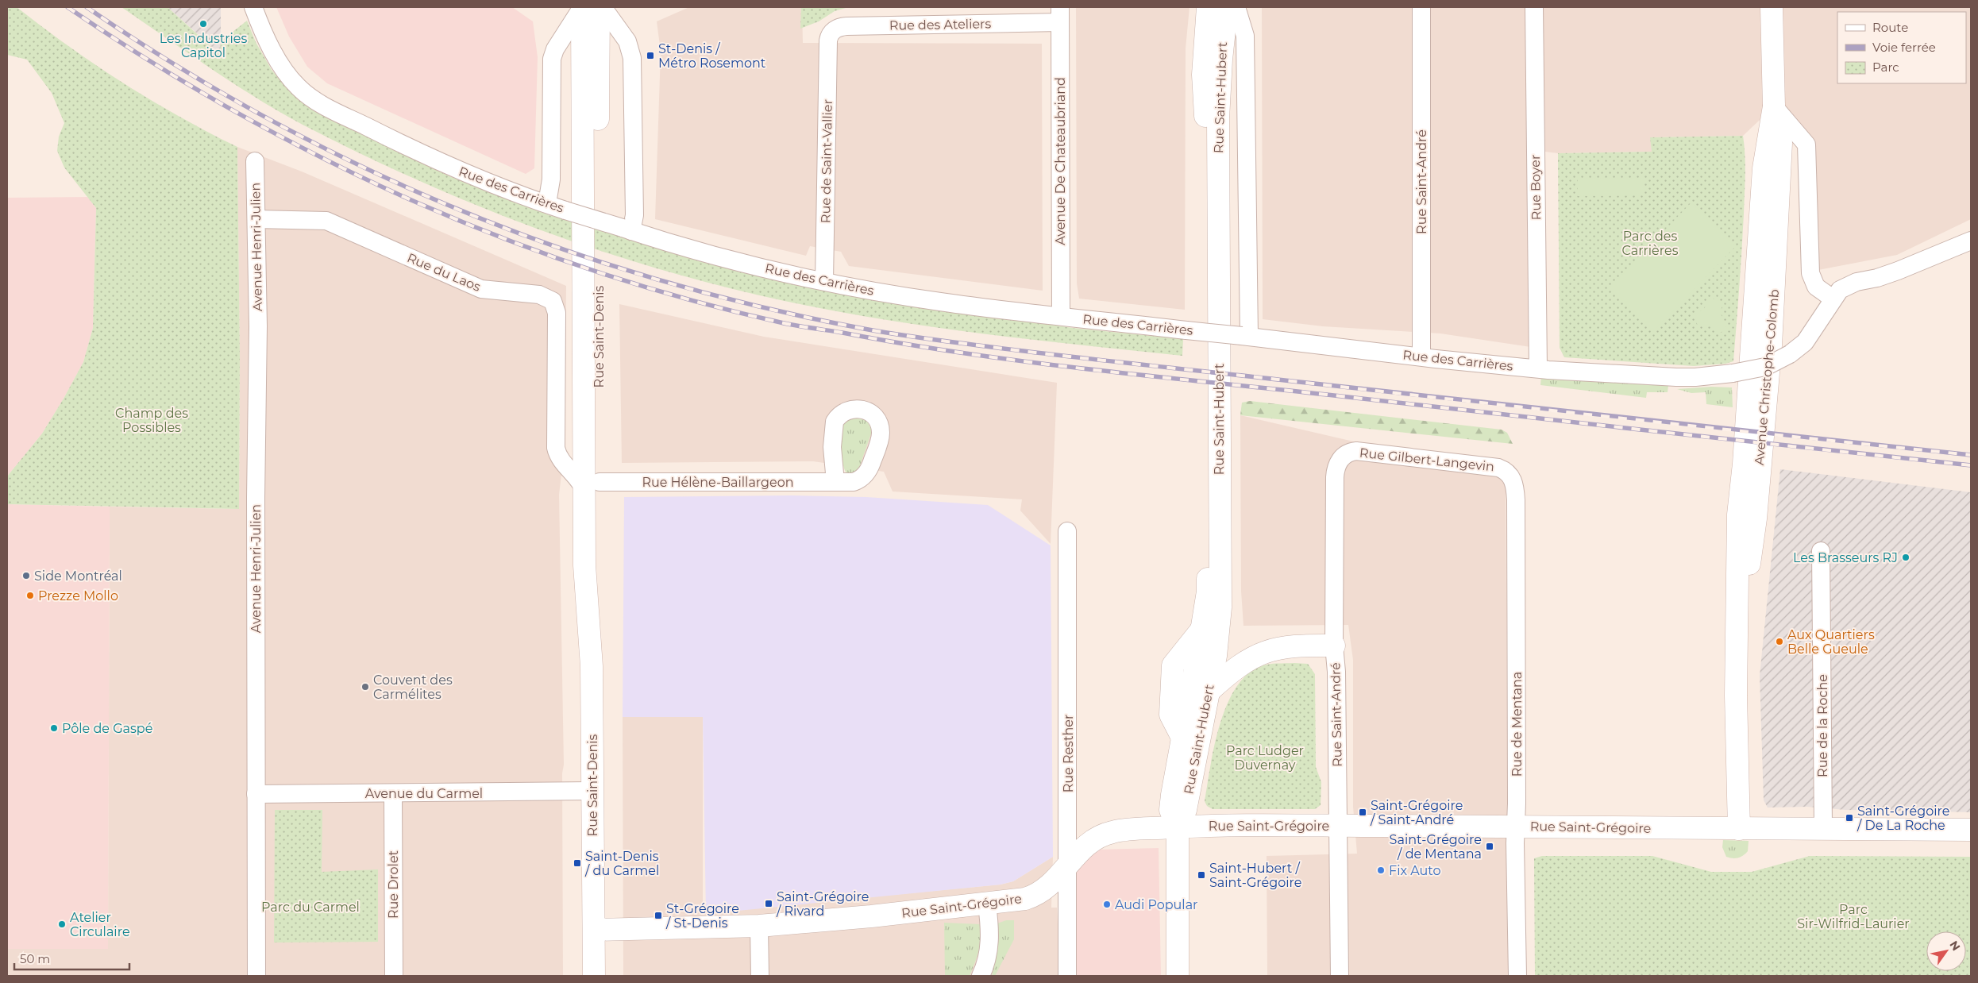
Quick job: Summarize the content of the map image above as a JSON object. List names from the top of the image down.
{
  "streets": {
    "street": [
      "Rue des Ateliers",
      "Rue Saint-Hubert",
      "Rue de Saint-Vallier",
      "Avenue De Chateaubriand",
      "Rue Saint-André",
      "Rue Boyer",
      "Rue des Carrières",
      "Avenue Henri-Julien",
      "Rue du Laos",
      "Rue Saint-Denis",
      "Avenue Christophe-Colomb",
      "Rue Gilbert-Langevin",
      "Rue Hélène-Baillargeon",
      "Rue de Mentana",
      "Rue de la Roche",
      "Rue Resther",
      "Avenue du Carmel",
      "Rue Saint-Grégoire",
      "Rue Drolet"
    ]
  },
  "crossings": [
    ["Rue des Ateliers", "Rue de Saint-Vallier"],
    ["Rue des Ateliers", "Avenue De Chateaubriand"],
    ["Rue Saint-Hubert", "Rue des Carrières"],
    ["Rue Saint-Hubert", "Rue Saint-Grégoire"],
    ["Rue de Saint-Vallier", "Rue des Carrières"],
    ["Avenue De Chateaubriand", "Rue des Carrières"],
    ["Rue Saint-André", "Rue des Carrières"],
    ["Rue Saint-André", "Rue Gilbert-Langevin"],
    ["Rue Saint-André", "Rue Saint-Grégoire"],
    ["Rue Boyer", "Rue des Carrières"],
    ["Rue des Carrières", "Rue Saint-Denis"],
    ["Avenue Henri-Julien", "Rue du Laos"],
    ["Avenue Henri-Julien", "Avenue du Carmel"],
    ["Rue du Laos", "Rue Saint-Denis"],
    ["Rue du Laos", "Rue Hélène-Baillargeon"],
    ["Rue Saint-Denis", "Rue Hélène-Baillargeon"],
    ["Rue Saint-Denis", "Avenue du Carmel"],
    ["Rue Saint-Denis", "Rue Saint-Grégoire"],
    ["Avenue Christophe-Colomb", "Rue Saint-Grégoire"],
    ["Rue Gilbert-Langevin", "Rue de Mentana"],
    ["Rue de Mentana", "Rue Saint-Grégoire"],
    ["Rue de la Roche", "Rue Saint-Grégoire"],
    ["Rue Resther", "Rue Saint-Grégoire"],
    ["Avenue du Carmel", "Rue Drolet"]
  ],
  "parks": [
    "Parc des Carrières",
    "Champ des Possibles",
    "Parc Ludger Duvernay",
    "Parc du Carmel",
    "Parc Sir-Wilfrid-Laurier"
  ],
  "places": {
    "other": [
      "Les Industries Capitol",
      "Les Brasseurs RJ",
      "Side Montréal",
      "Prezze Mollo",
      "Aux Quartiers Belle Gueule",
      "Couvent des Carmélites",
      "Pôle de Gaspé",
      "Fix Auto",
      "Audi Popular",
      "Atelier Circulaire"
    ],
    "transit": [
      "St-Denis / Métro Rosemont",
      "Saint-Grégoire / Saint-André",
      "Saint-Grégoire / De La Roche",
      "Saint-Grégoire / de Mentana",
      "Saint-Denis / du Carmel",
      "Saint-Hubert / Saint-Grégoire",
      "Saint-Grégoire / Rivard",
      "St-Grégoire / St-Denis"
    ]
  },
  "legend": ["Route", "Voie ferrée", "Parc"],
  "scale_bar": "50 m",
  "north": "top right"
}
